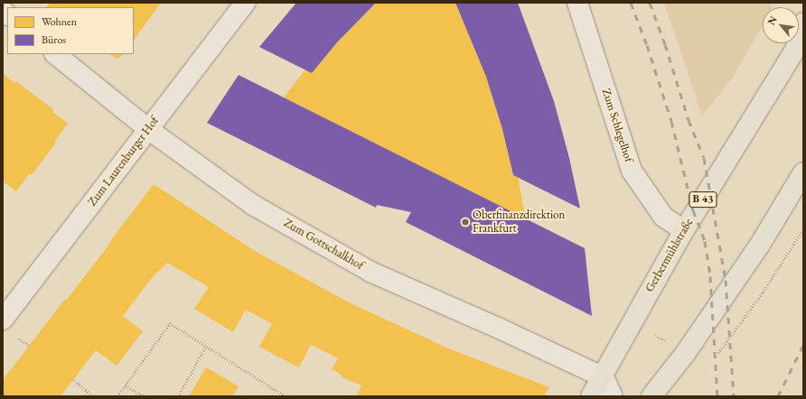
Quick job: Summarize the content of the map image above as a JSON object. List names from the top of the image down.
{
  "streets": {
    "main road": ["B 43", "Gerbermühlstraße"],
    "street": ["Zum Schlegelhof", "Zum Laurenburger Hof", "Zum Gottschalkhof"]
  },
  "crossings": [
    ["Zum Schlegelhof", "Gerbermühlstraße"],
    ["Zum Laurenburger Hof", "Zum Gottschalkhof"],
    ["Zum Gottschalkhof", "Gerbermühlstraße"]
  ],
  "places": ["Oberfinanzdirektion Frankfurt"],
  "legend": ["Wohnen", "Büros"],
  "north": "top left"
}
